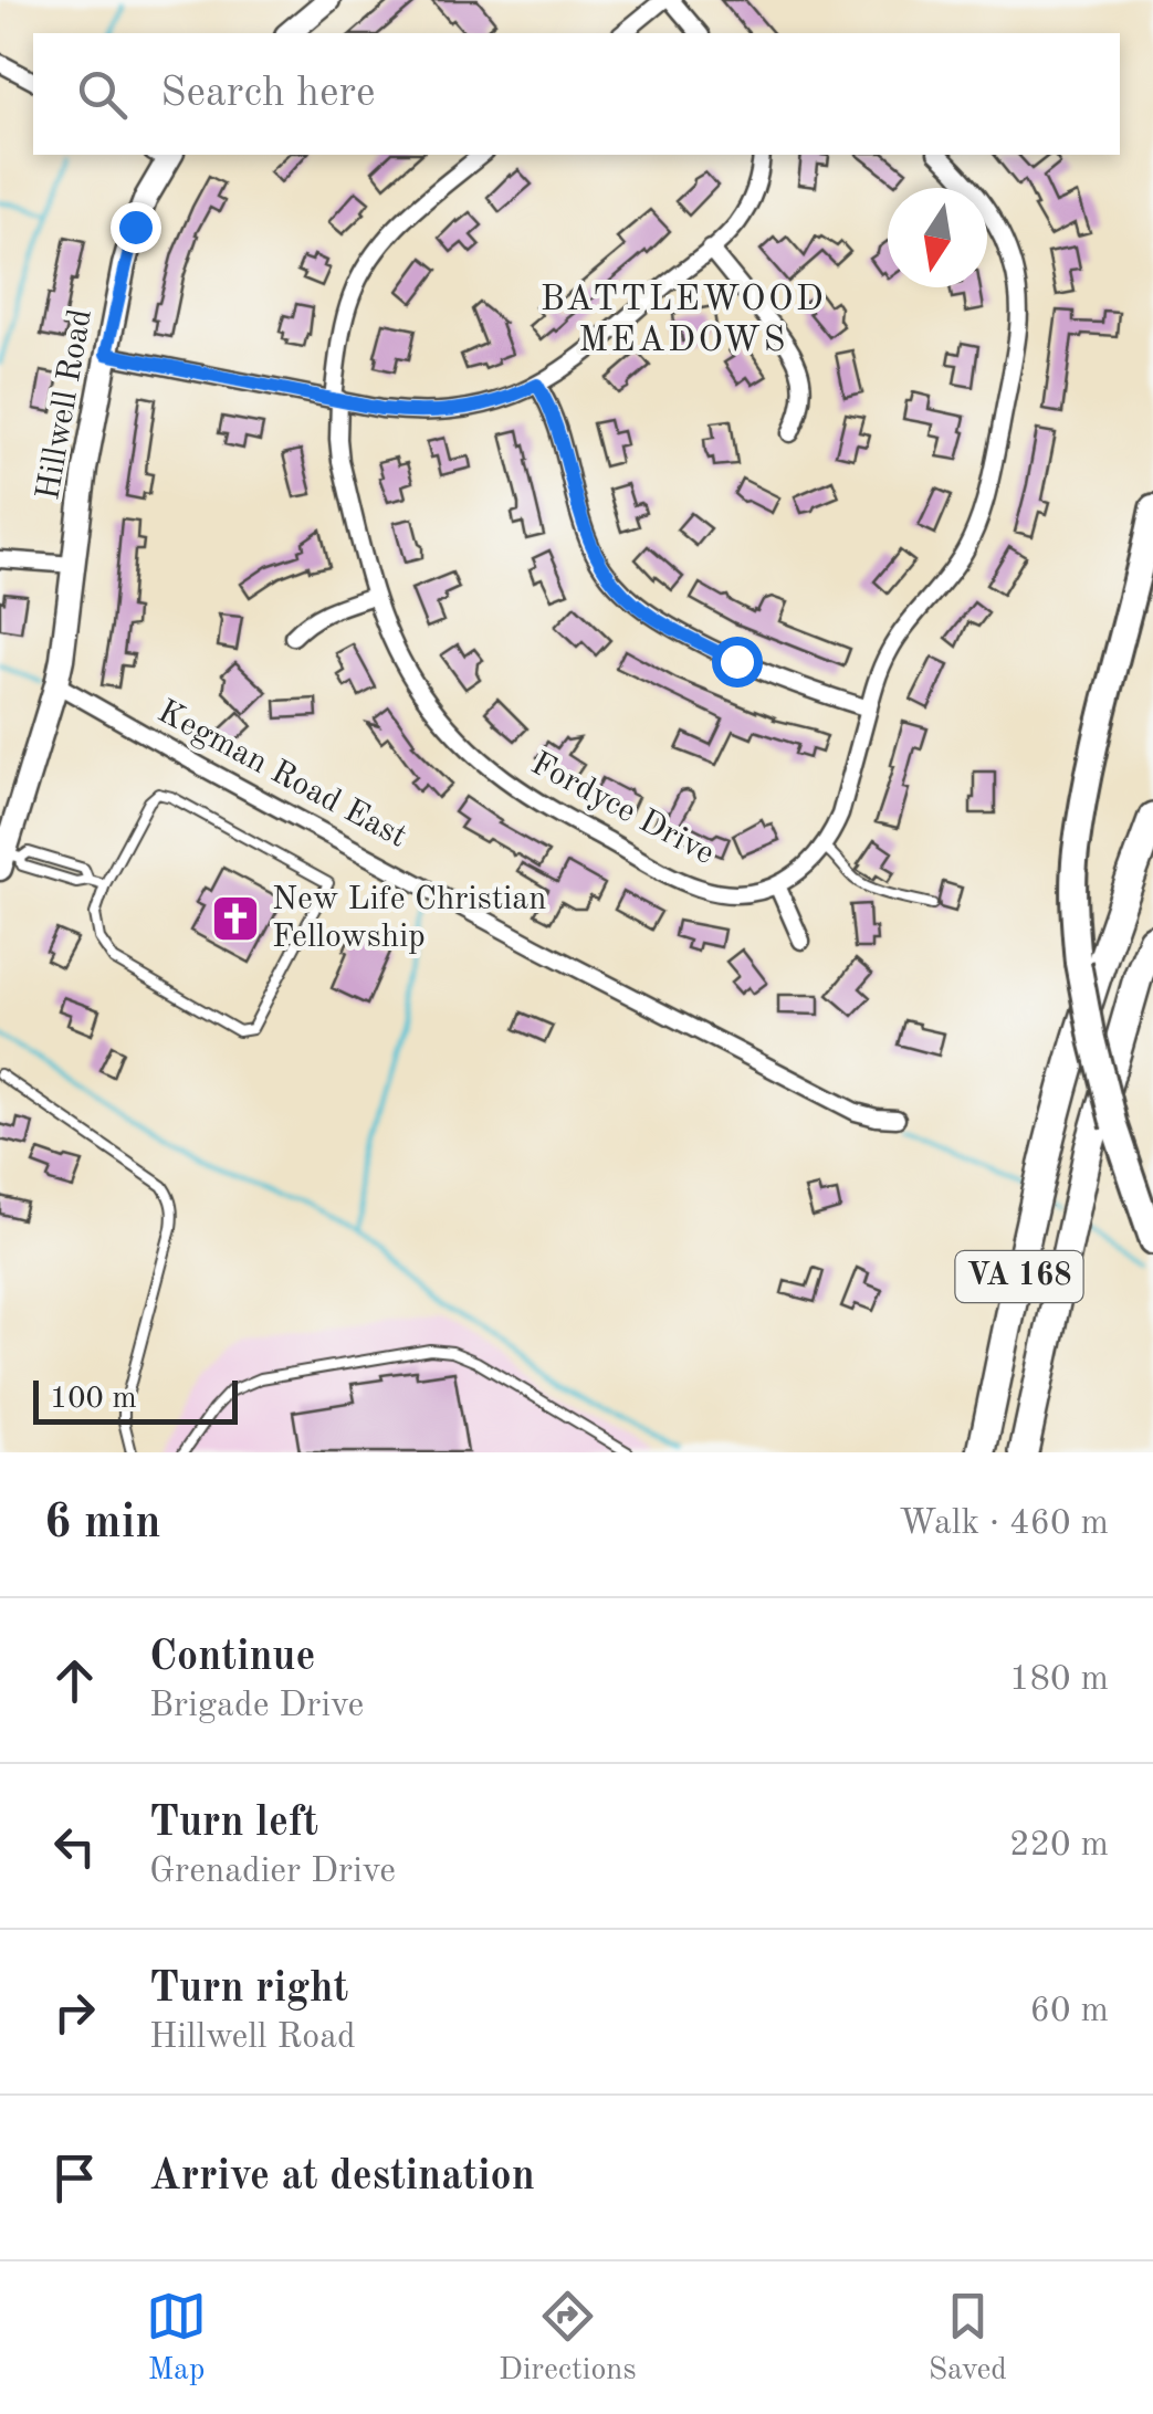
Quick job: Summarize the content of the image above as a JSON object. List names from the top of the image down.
{
  "streets": {
    "highway": ["VA 168"],
    "street": ["Hillwell Road", "Kegman Road East", "Fordyce Drive"]
  },
  "crossings": [
    ["Hillwell Road", "Kegman Road East"]
  ],
  "districts": ["BATTLEWOOD MEADOWS"],
  "places": {
    "church": ["New Life Christian Fellowship"]
  },
  "scale_bar": "100 m",
  "north": "bottom",
  "page": {
    "search": "Search here",
    "scale": "100 m",
    "heading": ["6 min", "Walk · 460 m"],
    "list": [
      ["Continue", "Brigade Drive", "180 m"],
      ["Turn left", "Grenadier Drive", "220 m"],
      ["Turn right", "Hillwell Road", "60 m"],
      "Arrive at destination"
    ],
    "nav": ["Map", "Directions", "Saved"]
  }
}
